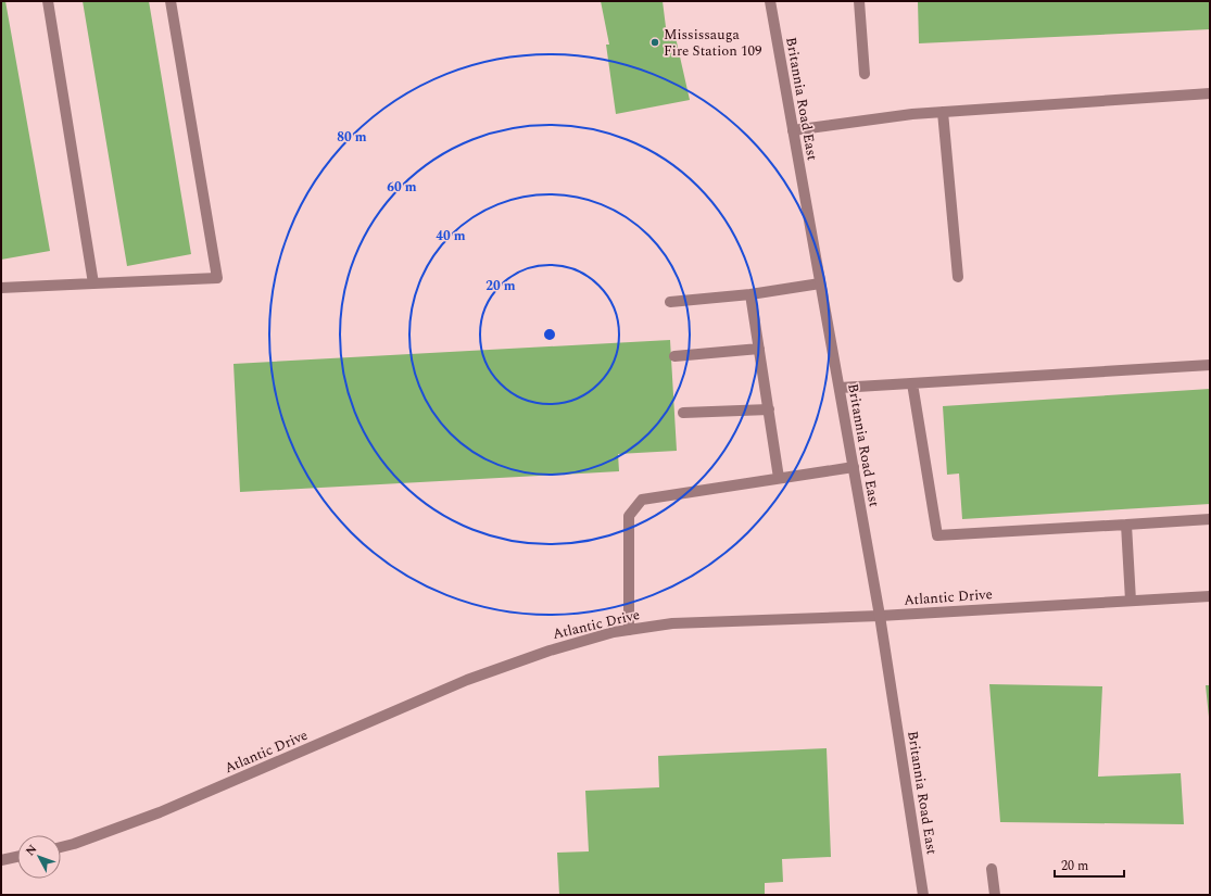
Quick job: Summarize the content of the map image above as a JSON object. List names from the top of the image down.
{
  "streets": {
    "street": ["Britannia Road East", "Atlantic Drive"]
  },
  "crossings": [
    ["Britannia Road East", "Atlantic Drive"]
  ],
  "places": ["Mississauga Fire Station 109"],
  "scale_bar": "20 m",
  "north": "top left",
  "rings": [
    "80 m",
    "60 m",
    "40 m",
    "20 m"
  ]
}
